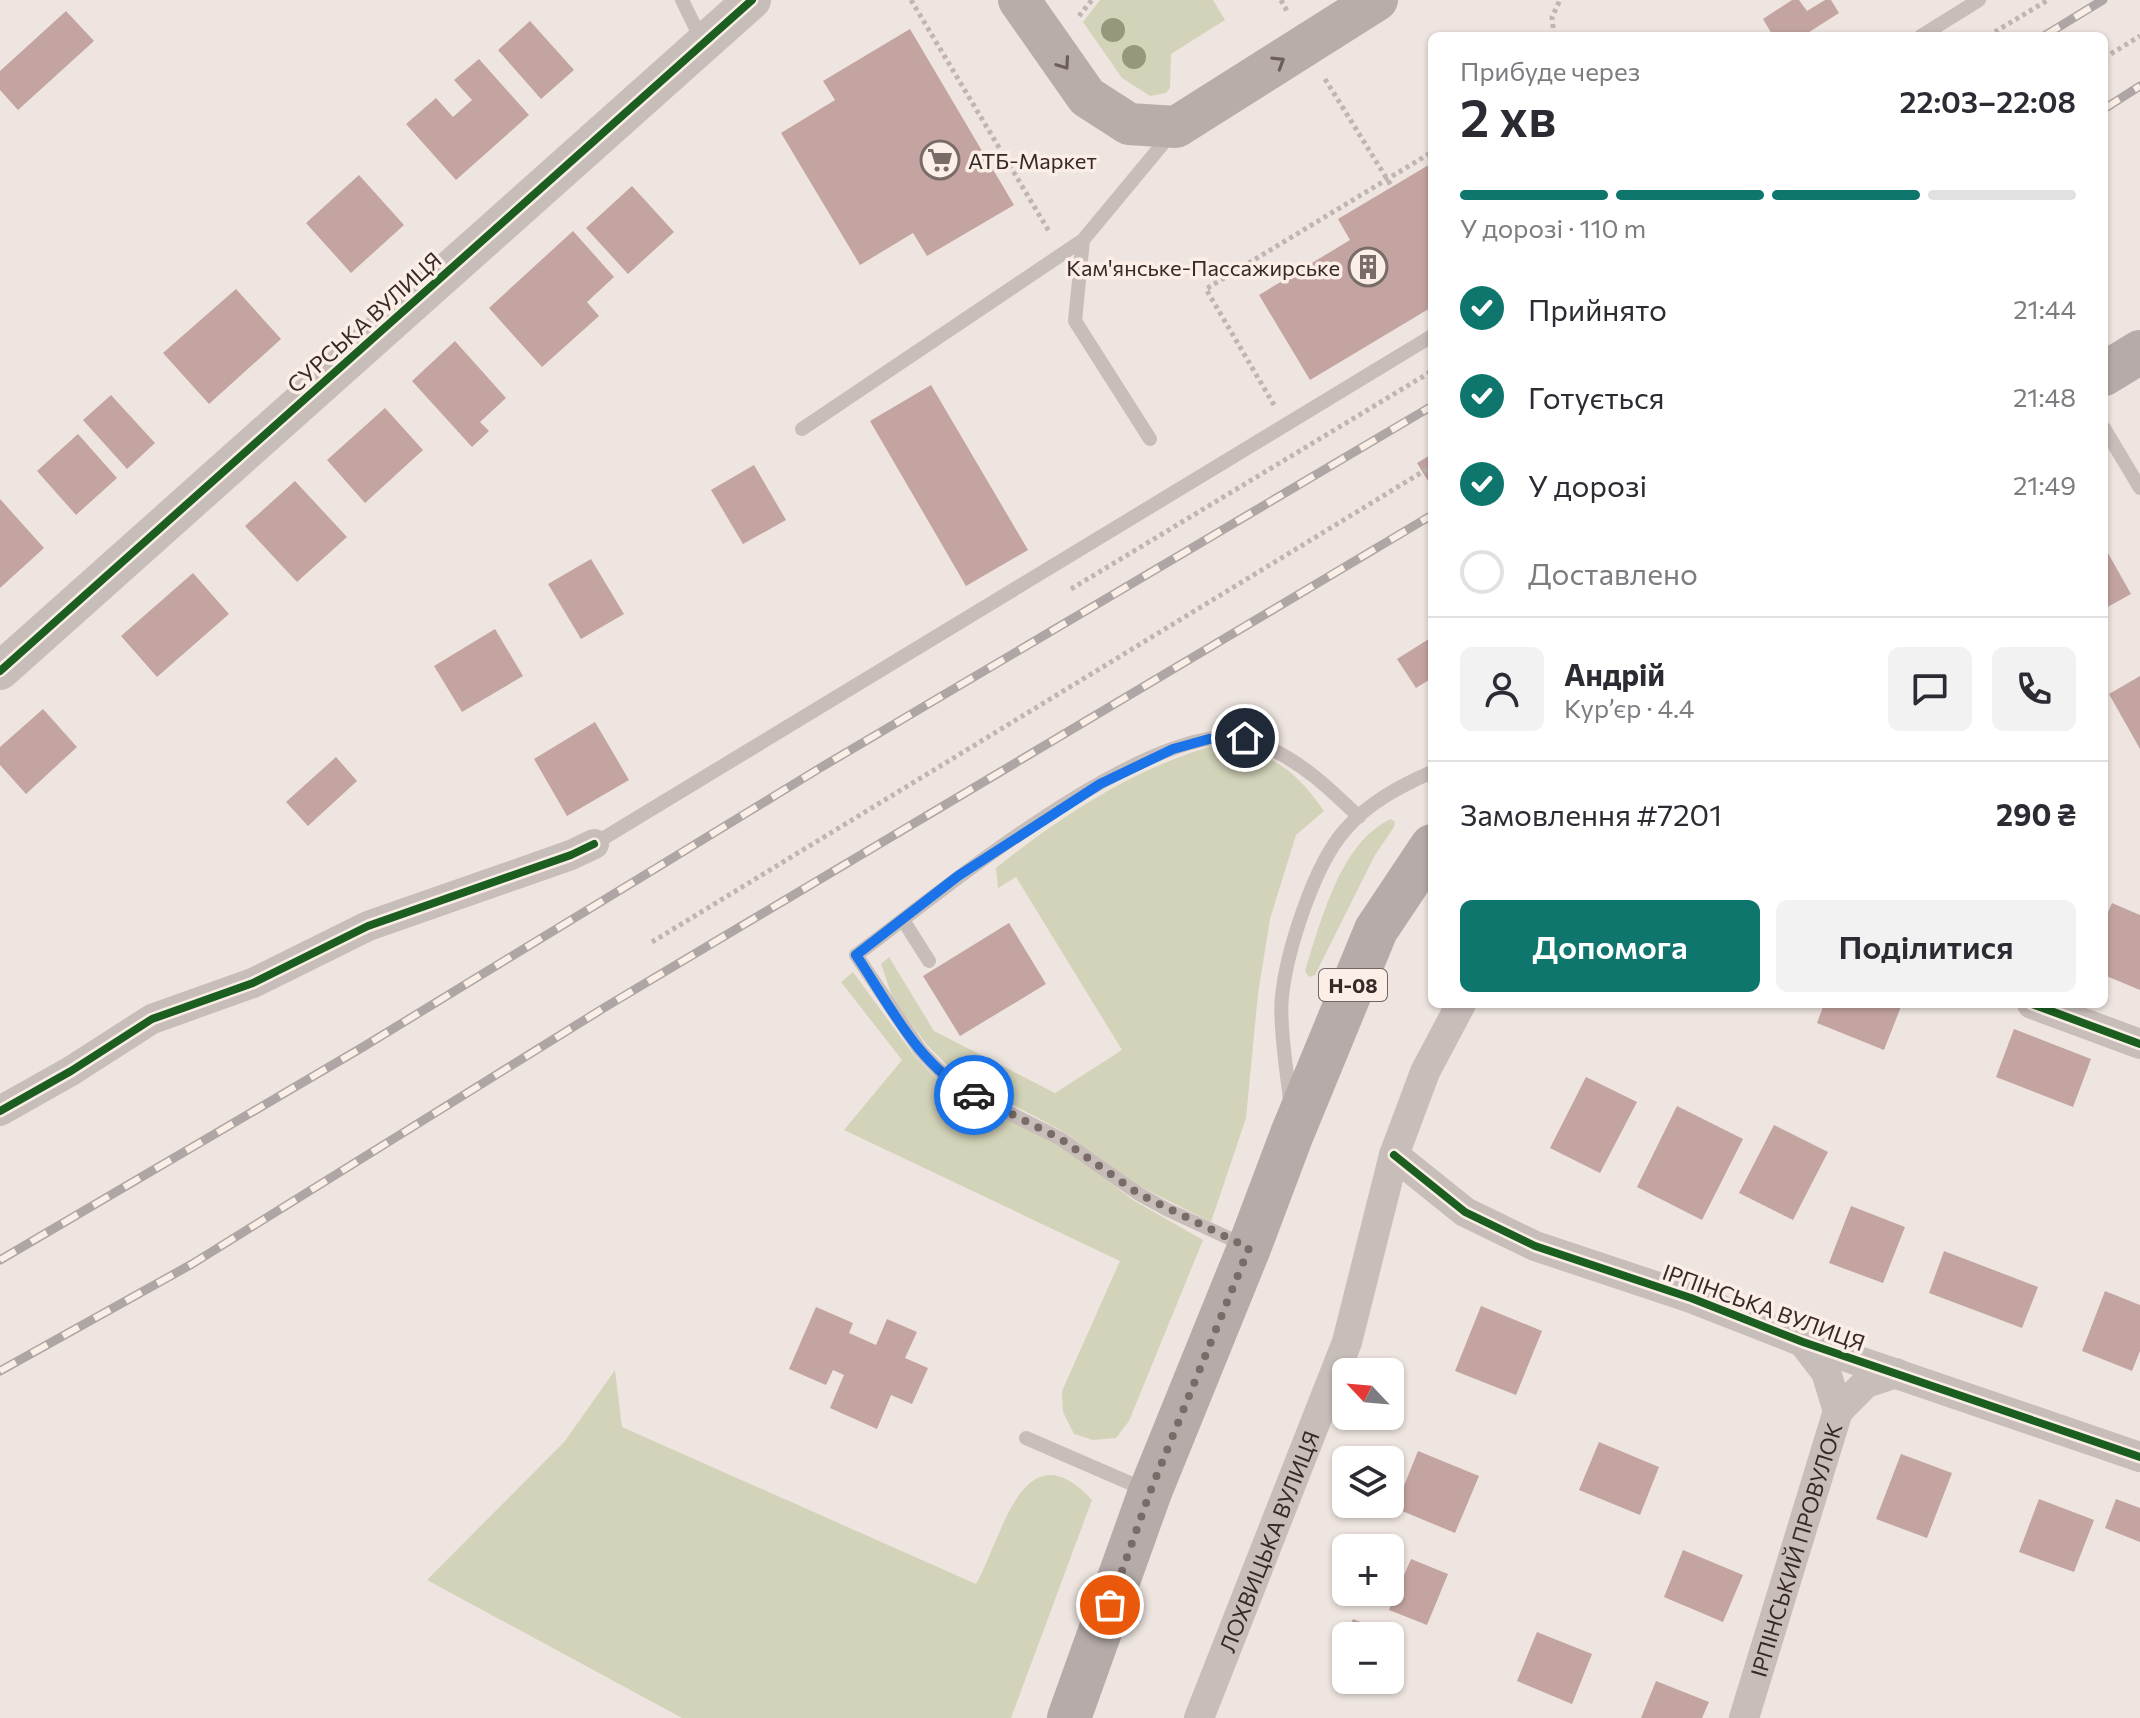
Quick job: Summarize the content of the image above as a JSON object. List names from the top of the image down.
{
  "streets": {
    "main road": ["Н-08"],
    "street": [
      "СУРСЬКА ВУЛИЦЯ",
      "ІРПІНСЬКА ВУЛИЦЯ",
      "ЛОХВИЦЬКА ВУЛИЦЯ",
      "ІРПІНСЬКИЙ ПРОВУЛОК"
    ]
  },
  "crossings": [
    ["ІРПІНСЬКА ВУЛИЦЯ", "ЛОХВИЦЬКА ВУЛИЦЯ"],
    ["ІРПІНСЬКА ВУЛИЦЯ", "ІРПІНСЬКИЙ ПРОВУЛОК"]
  ],
  "places": {
    "supermarket": ["АТБ-Маркет"],
    "building": ["Кам'янське-Пассажирське"]
  },
  "north": "top left",
  "page": {
    "heading": ["2 хв", "Прибуде через", "22:03–22:08"],
    "panel": [
      "Андрій",
      "Кур’єр · 4.4",
      "Замовлення #7201",
      "290 ₴"
    ],
    "bar": "У дорозі · 110 m",
    "list": [
      ["Прийнято", "21:44"],
      ["Готується", "21:48"],
      ["У дорозі", "21:49"],
      "Доставлено"
    ],
    "buttons": ["Допомога", "Поділитися"],
    "map_buttons": ["+", "−"]
  }
}
